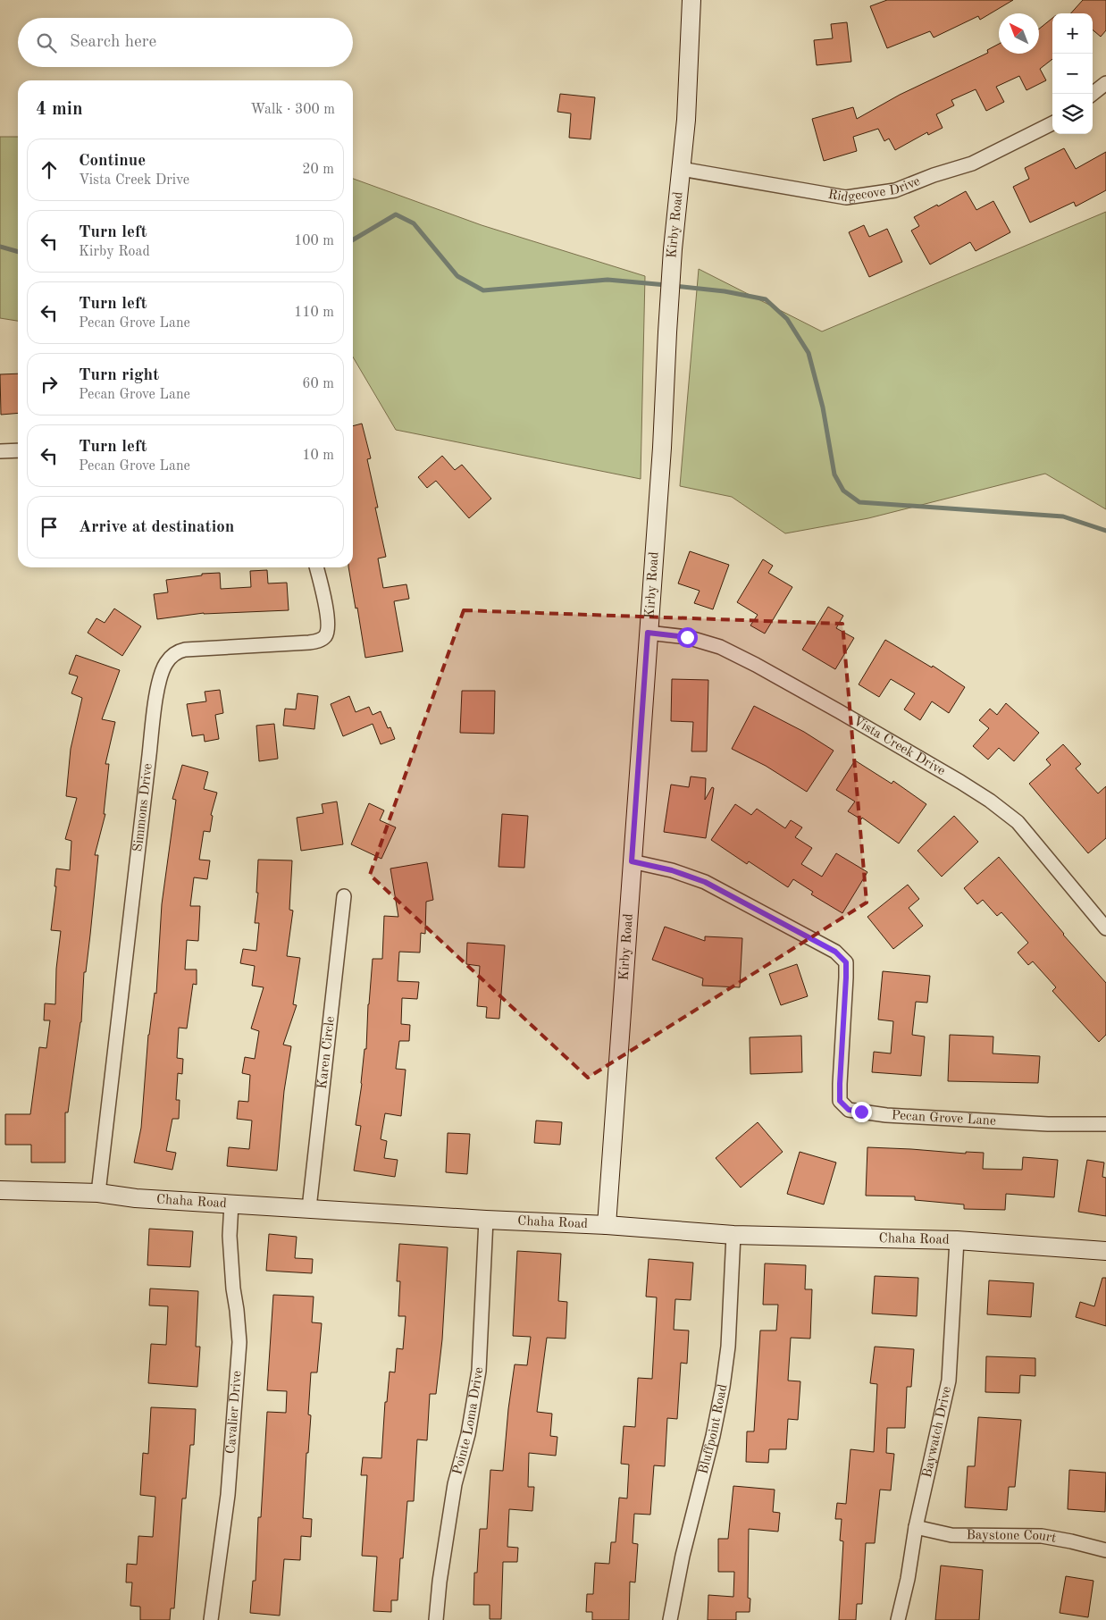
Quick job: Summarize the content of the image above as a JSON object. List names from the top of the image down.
{
  "streets": {
    "street": [
      "Ridgecove Drive",
      "Kirby Road",
      "Vista Creek Drive",
      "Simmons Drive",
      "Karen Circle",
      "Pecan Grove Lane",
      "Chaha Road",
      "Cavalier Drive",
      "Pointe Loma Drive",
      "Bluffpoint Road",
      "Baywatch Drive",
      "Baystone Court"
    ]
  },
  "crossings": [
    ["Ridgecove Drive", "Kirby Road"],
    ["Kirby Road", "Vista Creek Drive"],
    ["Kirby Road", "Pecan Grove Lane"],
    ["Kirby Road", "Chaha Road"],
    ["Simmons Drive", "Chaha Road"],
    ["Karen Circle", "Chaha Road"],
    ["Chaha Road", "Cavalier Drive"],
    ["Chaha Road", "Pointe Loma Drive"],
    ["Chaha Road", "Bluffpoint Road"],
    ["Chaha Road", "Baywatch Drive"],
    ["Baywatch Drive", "Baystone Court"]
  ],
  "north": "top left",
  "page": {
    "map_buttons": ["+", "−"],
    "search": "Search here",
    "heading": ["4 min", "Walk · 300 m"],
    "list": [
      ["Continue", "Vista Creek Drive", "20 m"],
      ["Turn left", "Kirby Road", "100 m"],
      ["Turn left", "Pecan Grove Lane", "110 m"],
      ["Turn right", "Pecan Grove Lane", "60 m"],
      ["Turn left", "Pecan Grove Lane", "10 m"],
      "Arrive at destination"
    ]
  }
}
